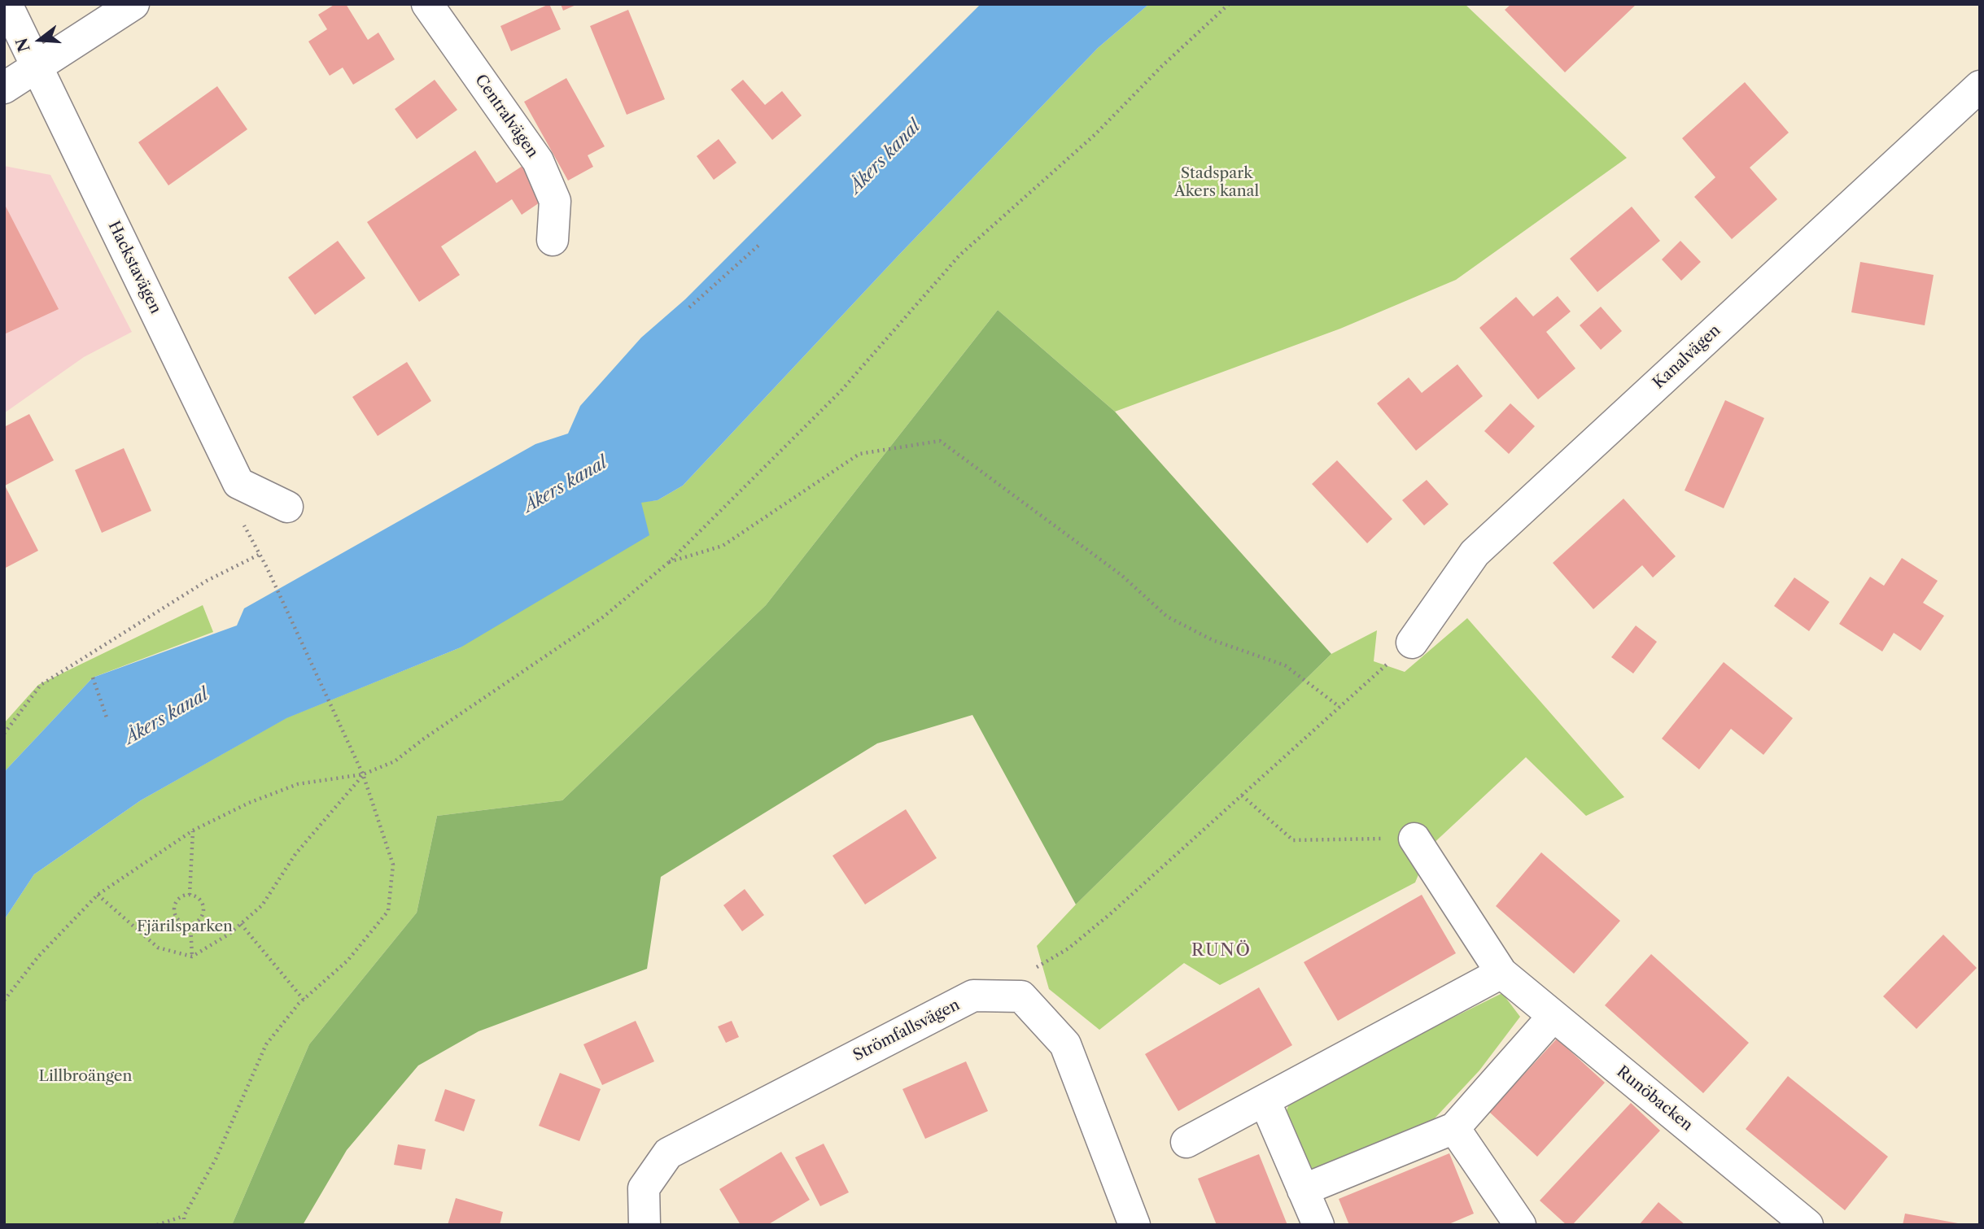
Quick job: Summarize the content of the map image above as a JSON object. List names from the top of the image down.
{
  "streets": {
    "street": [
      "Centralvägen",
      "Hackstavägen",
      "Kanalvägen",
      "Strömfallsvägen",
      "Runöbacken"
    ]
  },
  "districts": ["RUNÖ"],
  "water": ["Åkers kanal"],
  "parks": ["Stadspark Åkers kanal", "Fjärilsparken", "Lillbroängen"],
  "north": "left"
}
